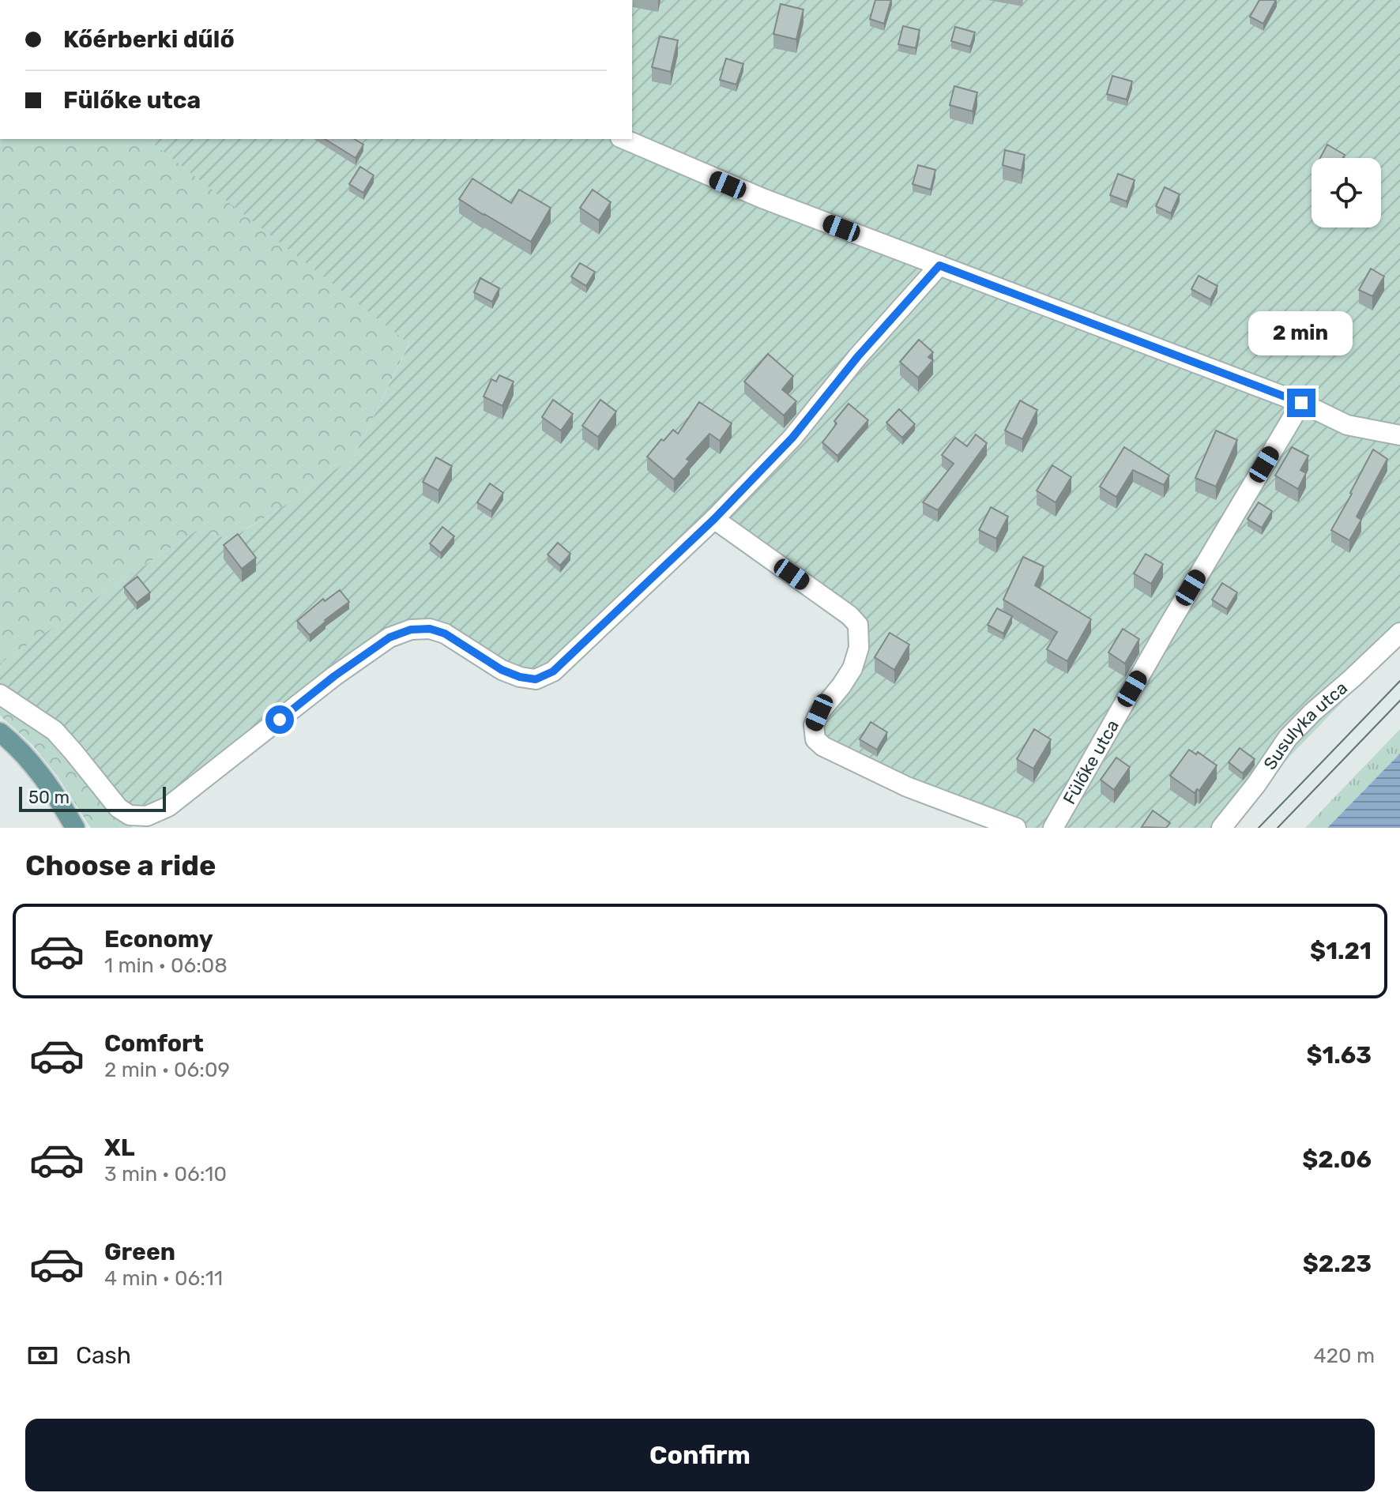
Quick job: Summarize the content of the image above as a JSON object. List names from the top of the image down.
{
  "streets": {
    "street": ["Susulyka utca", "Fülőke utca"]
  },
  "scale_bar": "50 m",
  "page": {
    "banner": ["Kőérberki dűlő", "Fülőke utca"],
    "bubble": "2 min",
    "scale": "50 m",
    "heading": "Choose a ride",
    "list": [
      {
        "name": "Economy",
        "note": "1 min · 06:08",
        "value": "$1.21"
      },
      {
        "name": "Comfort",
        "note": "2 min · 06:09",
        "value": "$1.63"
      },
      {
        "name": "XL",
        "note": "3 min · 06:10",
        "value": "$2.06"
      },
      {
        "name": "Green",
        "note": "4 min · 06:11",
        "value": "$2.23"
      }
    ],
    "pay": ["Cash", "420 m"],
    "buttons": "Confirm"
  }
}
